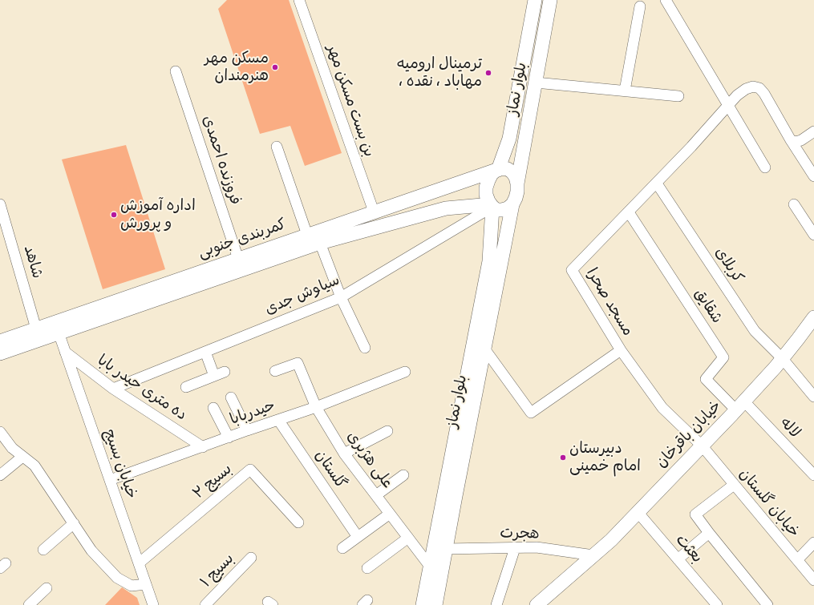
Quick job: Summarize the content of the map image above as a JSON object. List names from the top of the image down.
{
  "streets": {
    "main road": ["بلوار نماز", "کمربندی جنوبی", "خیابان باقرخان"],
    "street": [
      "بن بست مسکن مهر",
      "فروزنده احمدی",
      "شاهد",
      "کربلای",
      "سیاوش جدی",
      "مسجد صحرا",
      "شقایق",
      "ده متری حیدر بابا",
      "حیدربابا",
      "لاله",
      "علی هژبری",
      "خیابان بسیج",
      "گلستان",
      "بسیج ۲",
      "خیابان گلستان",
      "هجرت",
      "بعثت",
      "بسیج ۱"
    ]
  },
  "crossings": [
    ["بلوار نماز", "کمربندی جنوبی"],
    ["بلوار نماز", "سیاوش جدی"],
    ["بلوار نماز", "مسجد صحرا"],
    ["بلوار نماز", "علی هژبری"],
    ["بلوار نماز", "هجرت"],
    ["بن بست مسکن مهر", "کمربندی جنوبی"],
    ["فروزنده احمدی", "کمربندی جنوبی"],
    ["کمربندی جنوبی", "شاهد"],
    ["کمربندی جنوبی", "سیاوش جدی"],
    ["کمربندی جنوبی", "خیابان بسیج"],
    ["کربلای", "مسجد صحرا"],
    ["کربلای", "خیابان باقرخان"],
    ["سیاوش جدی", "ده متری حیدر بابا"],
    ["مسجد صحرا", "شقایق"],
    ["مسجد صحرا", "خیابان گلستان"],
    ["شقایق", "لاله"],
    ["شقایق", "خیابان باقرخان"],
    ["ده متری حیدر بابا", "حیدربابا"],
    ["ده متری حیدر بابا", "خیابان بسیج"],
    ["حیدربابا", "علی هژبری"],
    ["حیدربابا", "خیابان بسیج"],
    ["حیدربابا", "گلستان"],
    ["لاله", "خیابان باقرخان"],
    ["خیابان باقرخان", "خیابان گلستان"],
    ["خیابان باقرخان", "هجرت"],
    ["خیابان باقرخان", "بعثت"],
    ["خیابان بسیج", "بسیج ۲"]
  ],
  "places": [
    "مسکن مهر هنرمندان",
    "ترمینال ارومیه ، مهاباد ، نقده",
    "اداره آموزش و پرورش",
    "دبیرستان امام خمینی"
  ]
}
